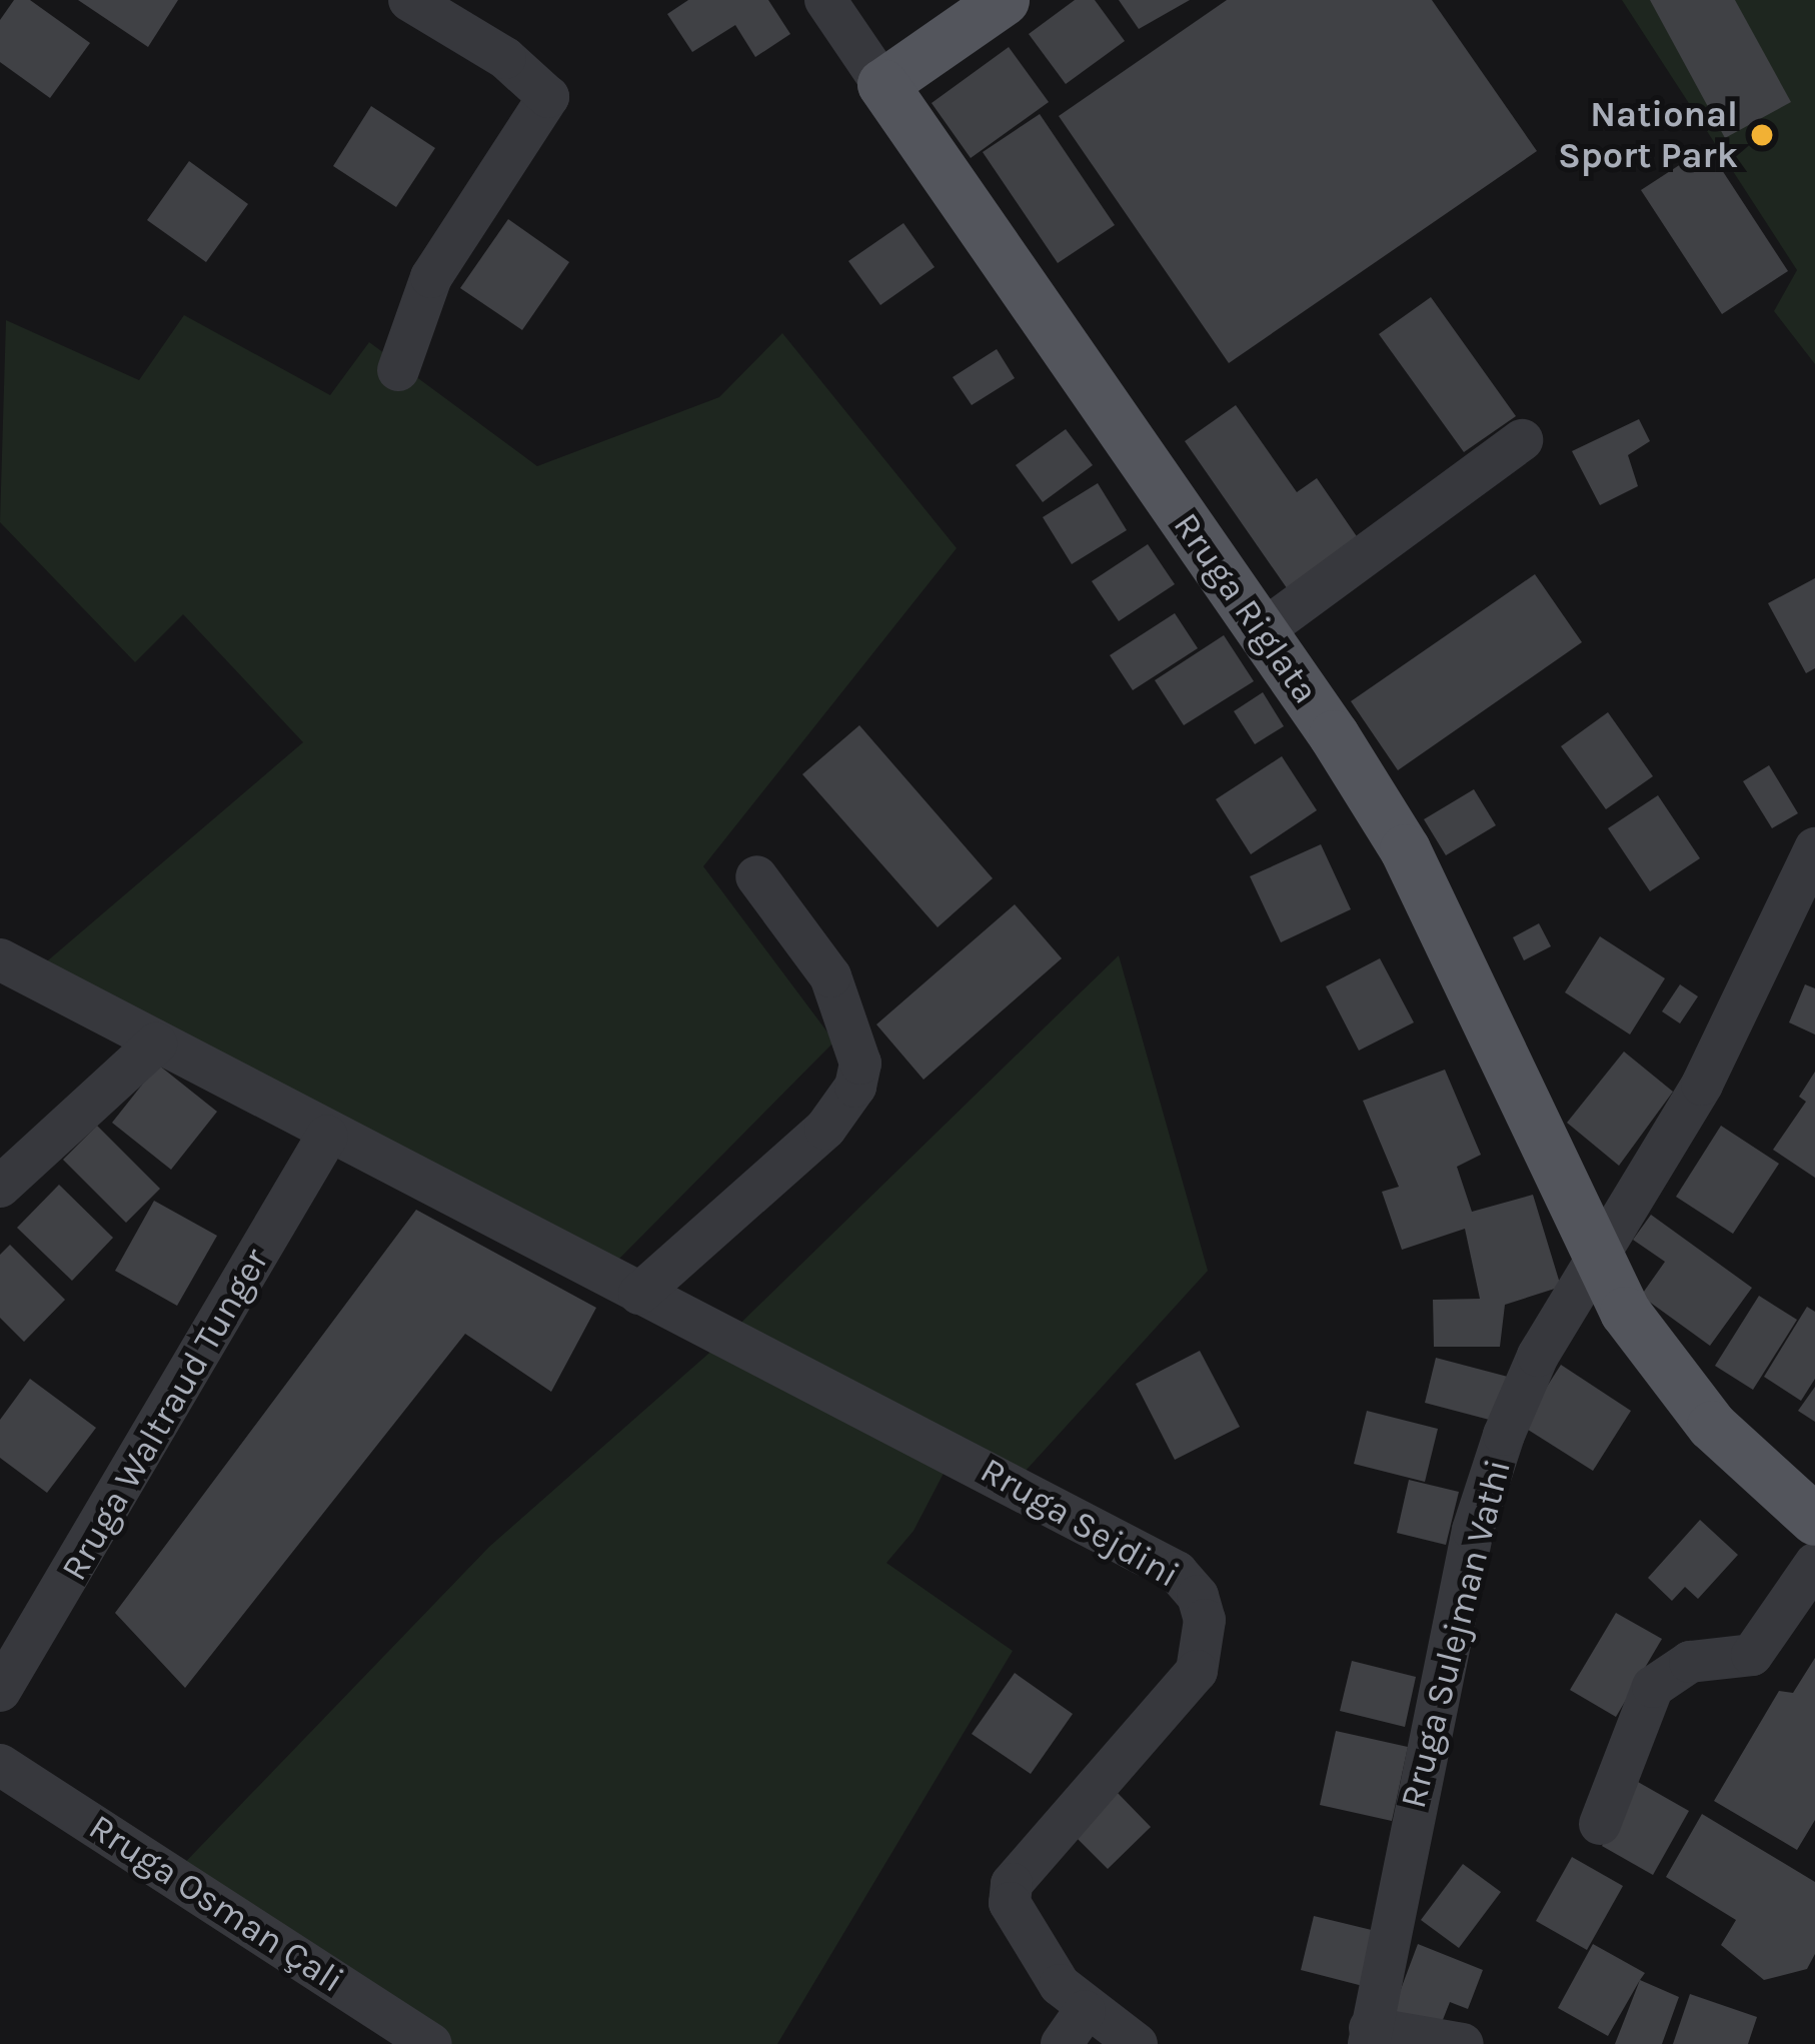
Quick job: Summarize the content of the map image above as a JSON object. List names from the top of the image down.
{
  "streets": {
    "main road": ["Rruga Riglata"],
    "street": [
      "Rruga Waltraud Tunger",
      "Rruga Sejdini",
      "Rruga Sulejman Vathi",
      "Rruga Osman Çali"
    ]
  },
  "crossings": [
    ["Rruga Riglata", "Rruga Sulejman Vathi"],
    ["Rruga Waltraud Tunger", "Rruga Sejdini"]
  ],
  "places": ["National Sport Park"]
}
